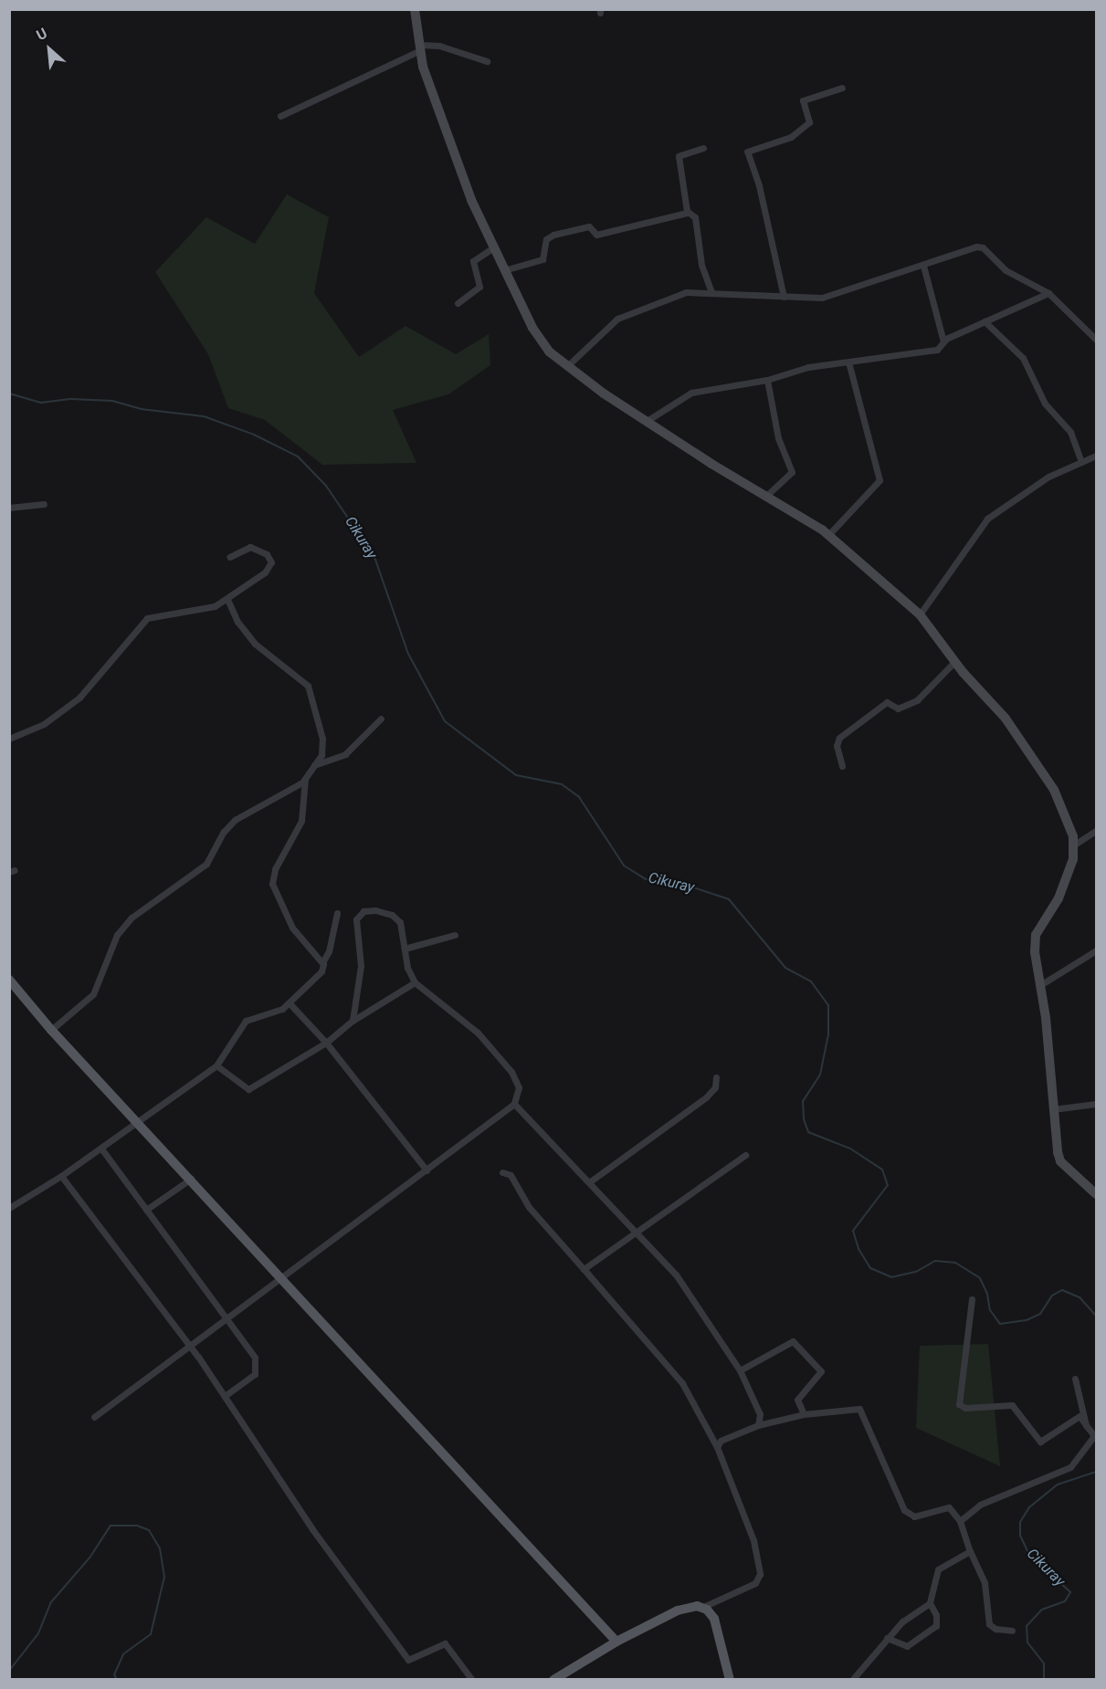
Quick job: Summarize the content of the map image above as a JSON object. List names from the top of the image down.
{
  "water": ["Cikuray"],
  "north": "top left"
}
